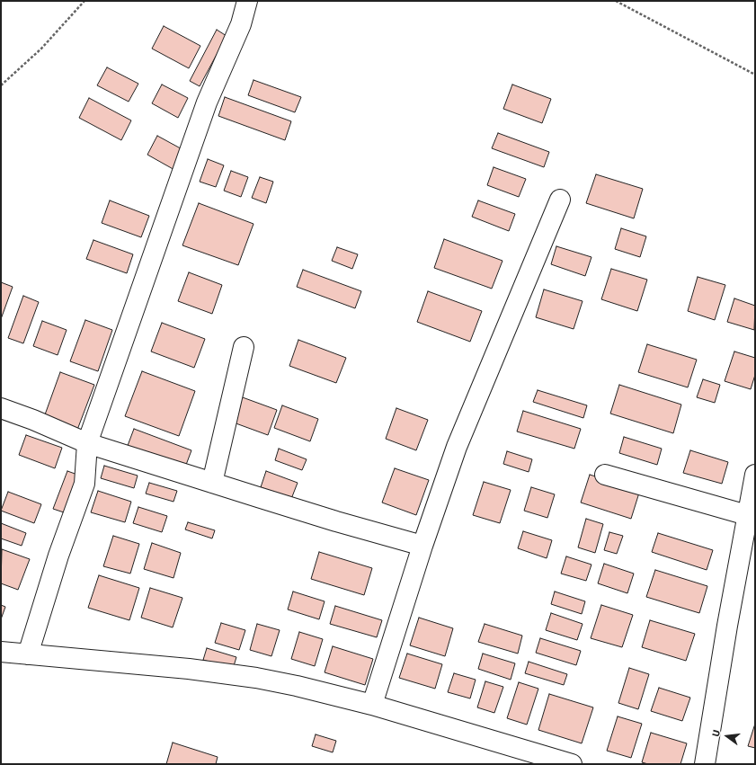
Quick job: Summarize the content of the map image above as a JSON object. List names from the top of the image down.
{
  "north": "left"
}
